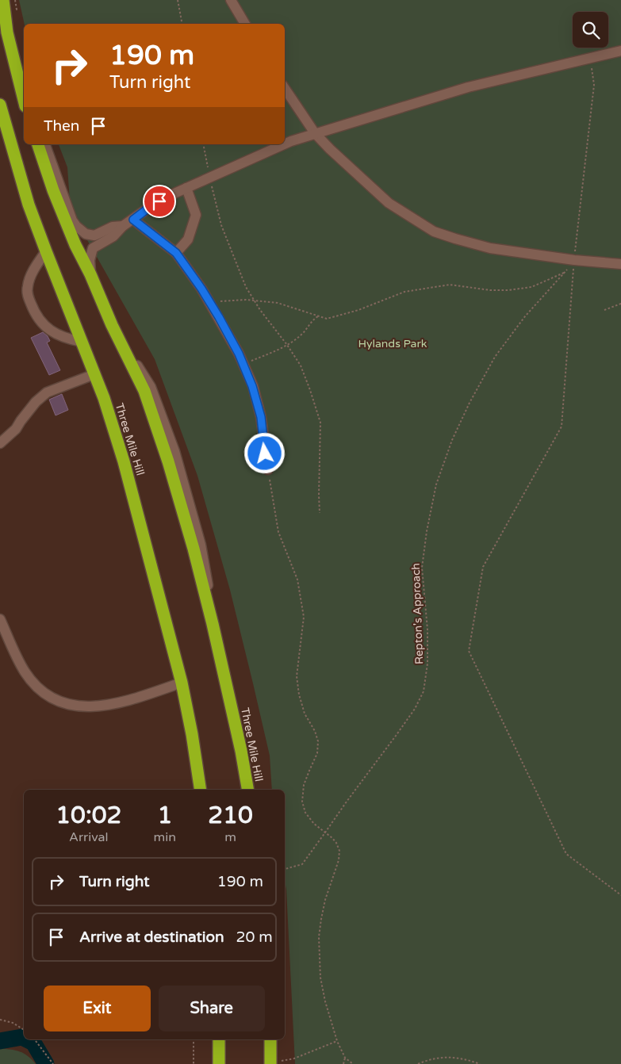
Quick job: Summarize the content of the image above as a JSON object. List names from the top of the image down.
{
  "streets": {
    "highway": ["Three Mile Hill"],
    "path": ["Repton's Approach"]
  },
  "parks": ["Hylands Park"],
  "page": {
    "turn": ["190 m", "Turn right"],
    "then": "Then",
    "eta": [
      "10:02",
      "Arrival",
      "1",
      "min",
      "210",
      "m"
    ],
    "list": [
      {
        "name": "Turn right",
        "value": "190 m"
      },
      {
        "name": "Arrive at destination",
        "value": "20 m"
      }
    ],
    "buttons": ["Exit", "Share"]
  }
}
